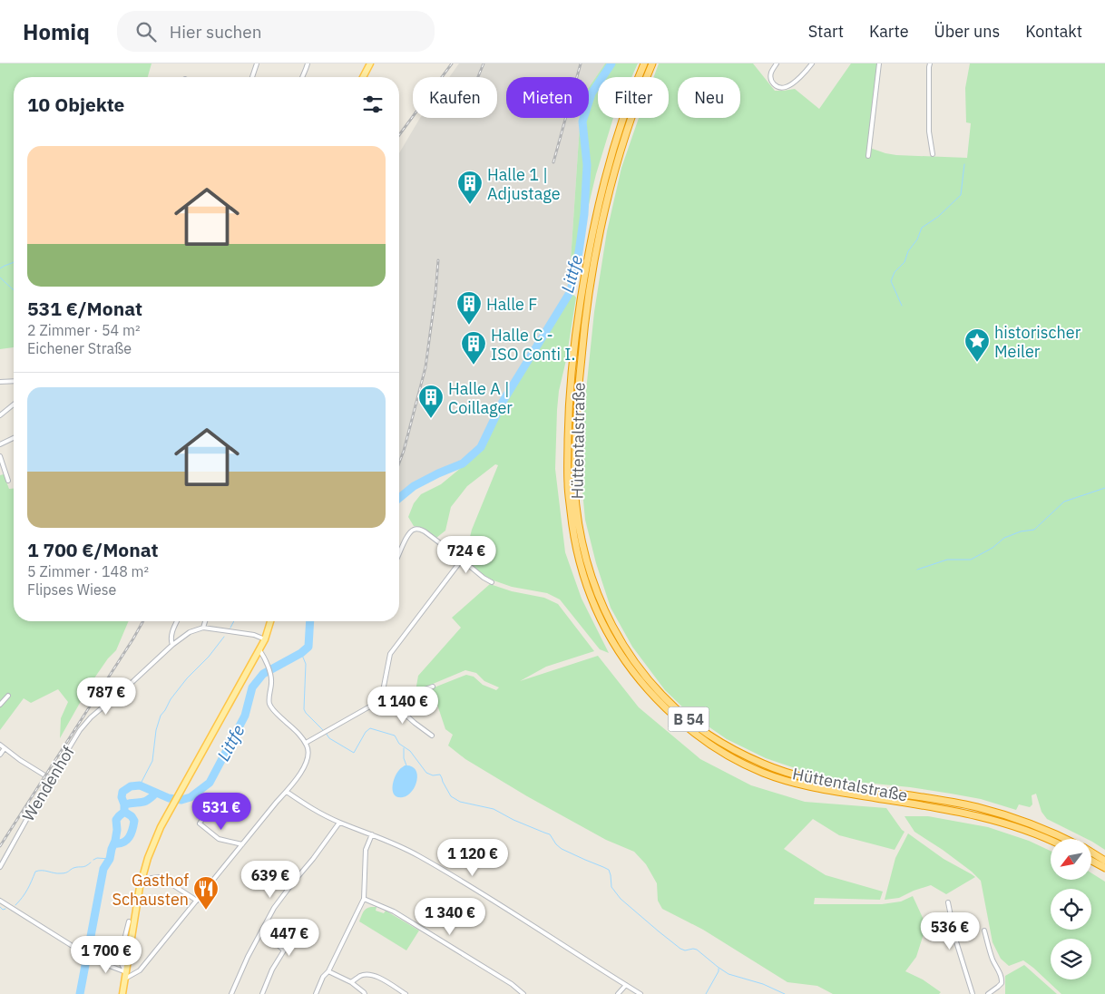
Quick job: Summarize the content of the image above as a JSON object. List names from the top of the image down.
{
  "streets": {
    "highway": ["Hüttentalstraße", "B 54"],
    "street": ["Wendenhof"]
  },
  "crossings": [
    ["Hüttentalstraße", "B 54"]
  ],
  "water": ["Littfe"],
  "places": {
    "building": [
      "Halle 1 | Adjustage",
      "Halle F",
      "Halle C - ISO Conti I.",
      "Halle A | Coillager"
    ],
    "place": ["historischer Meiler"],
    "restaurant": ["Gasthof Schausten"]
  },
  "north": "bottom left",
  "page": {
    "header": "Homiq",
    "search": "Hier suchen",
    "nav": [
      "Start",
      "Karte",
      "Über uns",
      "Kontakt"
    ],
    "chip": [
      "Kaufen",
      "Mieten",
      "Filter",
      "Neu"
    ],
    "heading": "10 Objekte",
    "list": [
      {
        "name": "531 €/Monat",
        "note": "2 Zimmer · 54 m² · Eichener Straße"
      },
      {
        "name": "1 700 €/Monat",
        "note": "5 Zimmer · 148 m² · Flipses Wiese"
      }
    ],
    "price": [
      "724 €",
      "787 €",
      "1 140 €",
      "531 €",
      "1 120 €",
      "639 €",
      "1 340 €",
      "536 €",
      "447 €",
      "1 700 €"
    ]
  }
}
